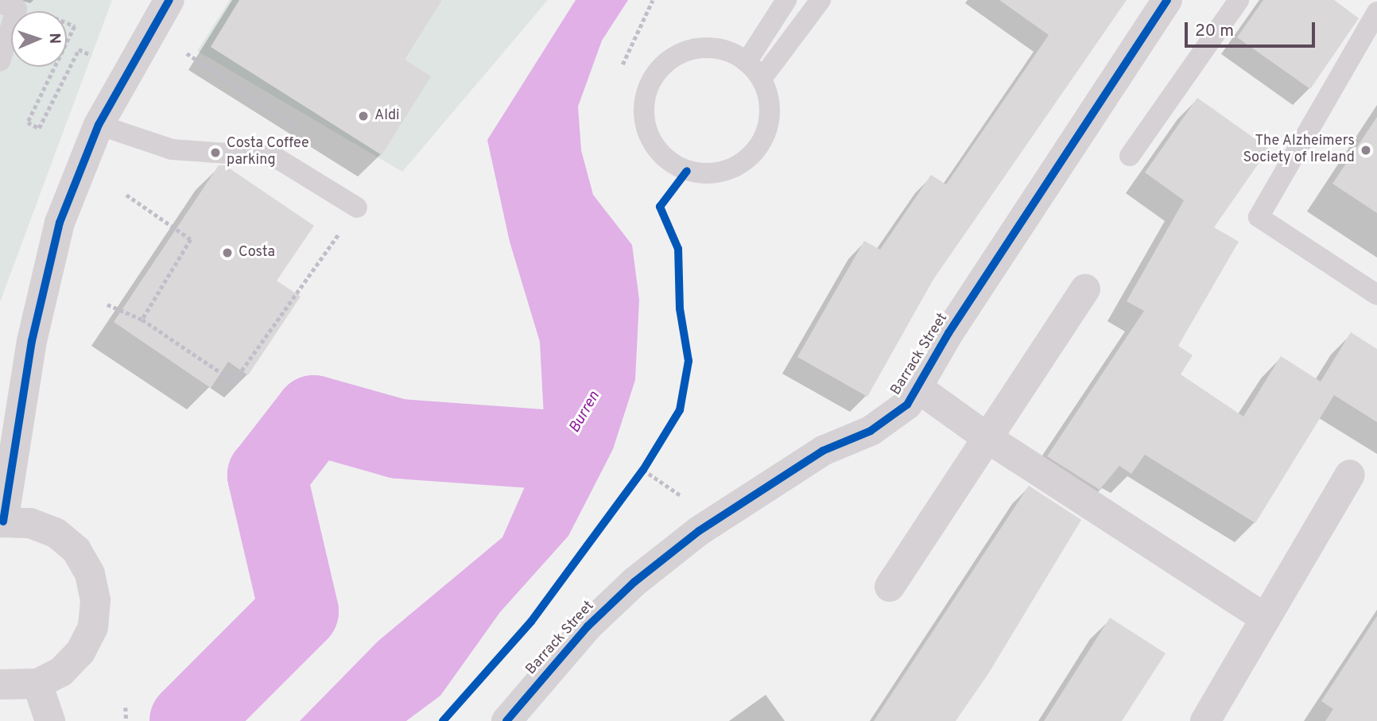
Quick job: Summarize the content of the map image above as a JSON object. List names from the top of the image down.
{
  "streets": {
    "street": ["Barrack Street"]
  },
  "water": ["Burren"],
  "places": [
    "Aldi",
    "The Alzheimers Society of Ireland",
    "Costa Coffee parking",
    "Costa"
  ],
  "scale_bar": "20 m",
  "north": "right"
}
